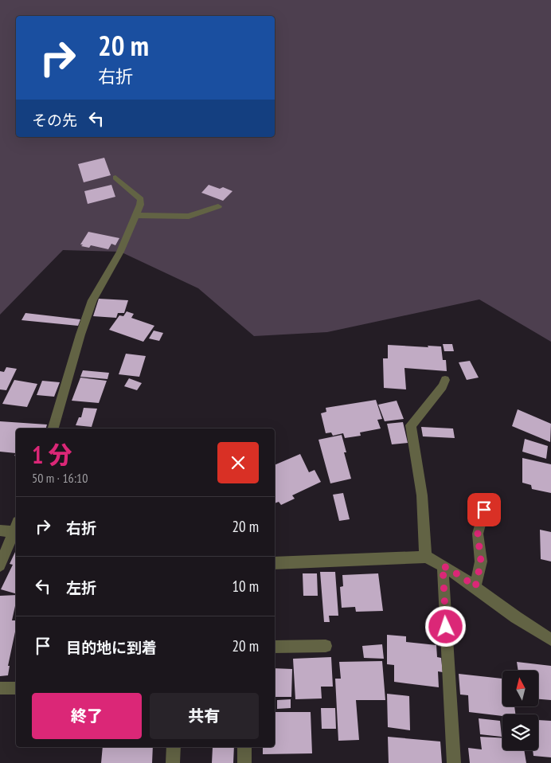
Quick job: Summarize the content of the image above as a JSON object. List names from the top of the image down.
{
  "north": "top",
  "page": {
    "turn": ["20 m", "右折"],
    "then": "その先",
    "heading": ["1 分", "50 m · 16:10"],
    "list": [
      {
        "name": "右折",
        "value": "20 m"
      },
      {
        "name": "左折",
        "value": "10 m"
      },
      {
        "name": "目的地に到着",
        "value": "20 m"
      }
    ],
    "buttons": ["終了", "共有"]
  }
}
